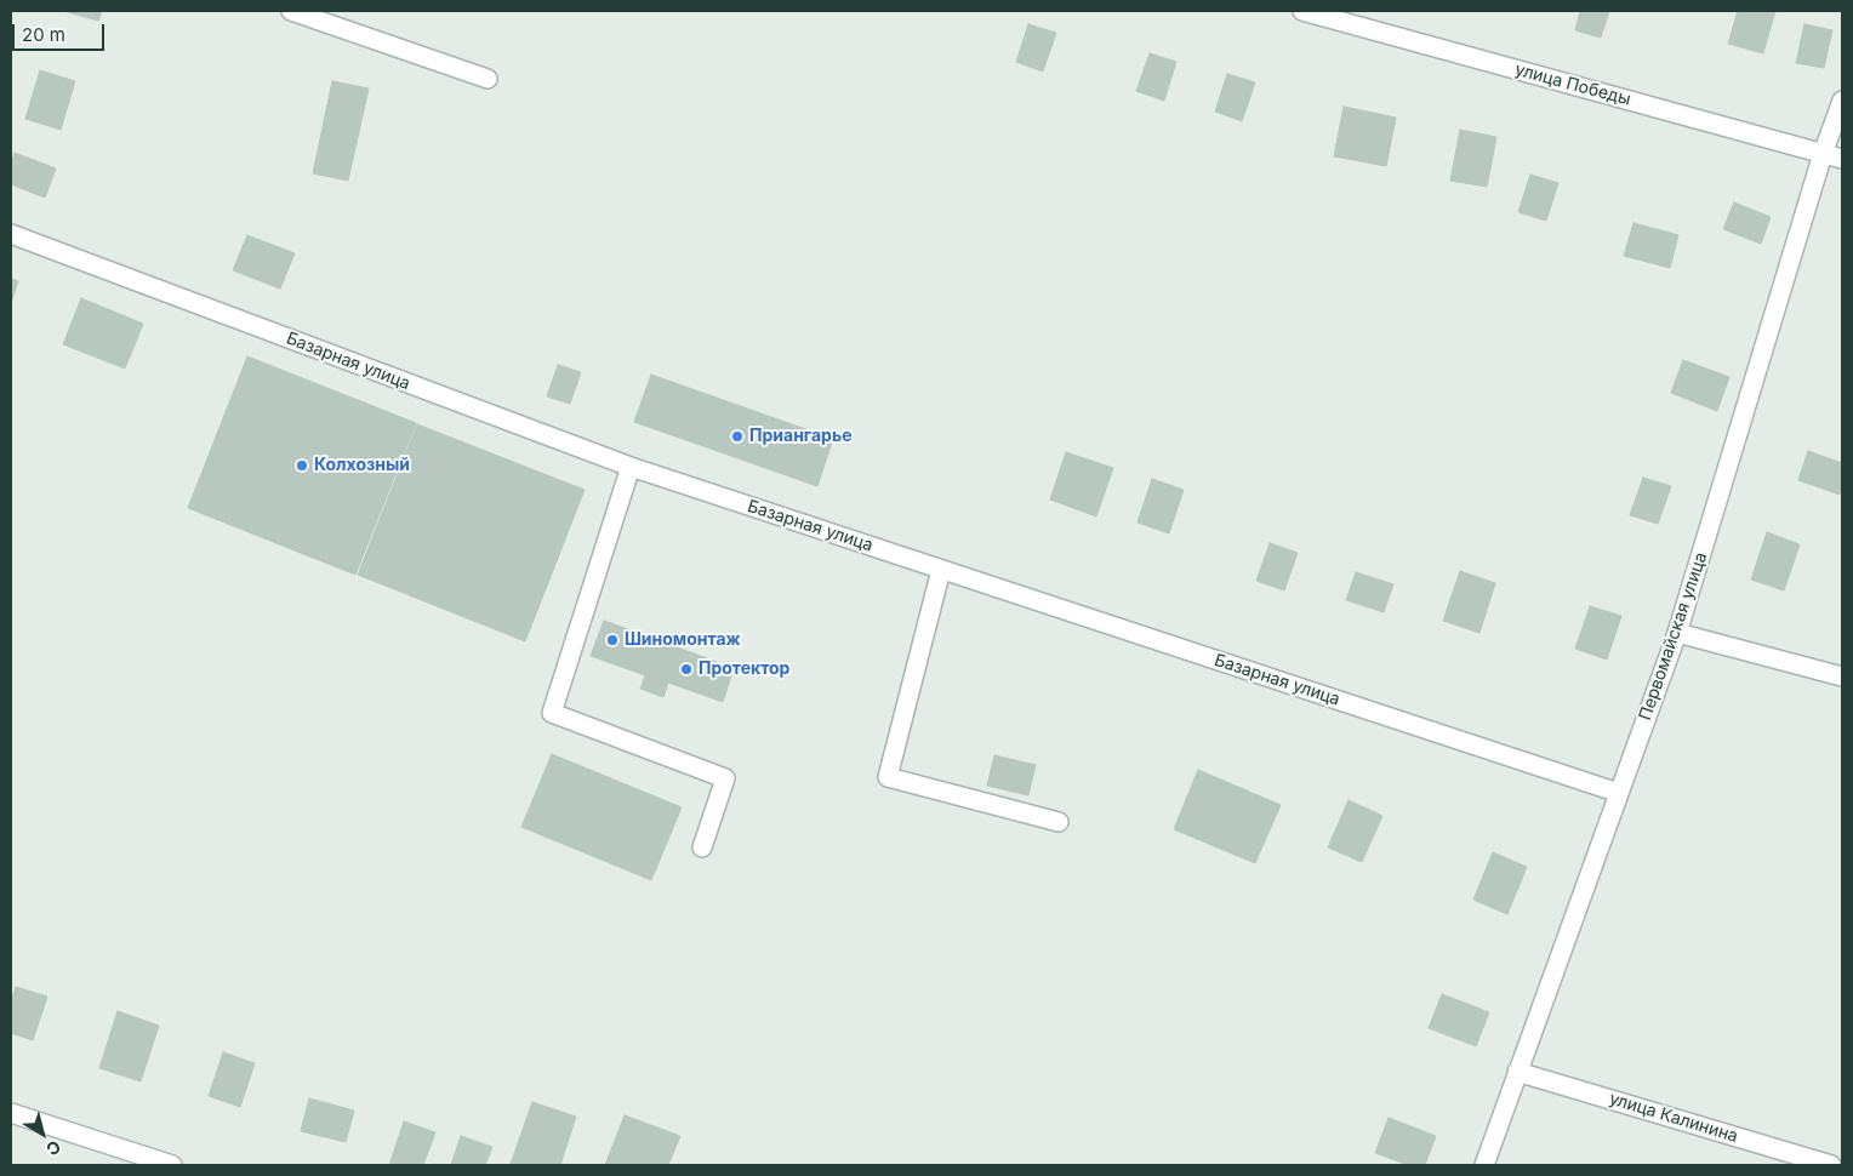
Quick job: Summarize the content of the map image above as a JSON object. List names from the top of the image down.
{
  "streets": {
    "street": [
      "улица Победы",
      "Базарная улица",
      "Первомайская улица",
      "улица Калинина"
    ]
  },
  "crossings": [
    ["улица Победы", "Первомайская улица"],
    ["Базарная улица", "Первомайская улица"],
    ["Первомайская улица", "улица Калинина"]
  ],
  "places": [
    "Приангарье",
    "Колхозный",
    "Шиномонтаж",
    "Протектор"
  ],
  "scale_bar": "20 m",
  "north": "bottom right"
}
